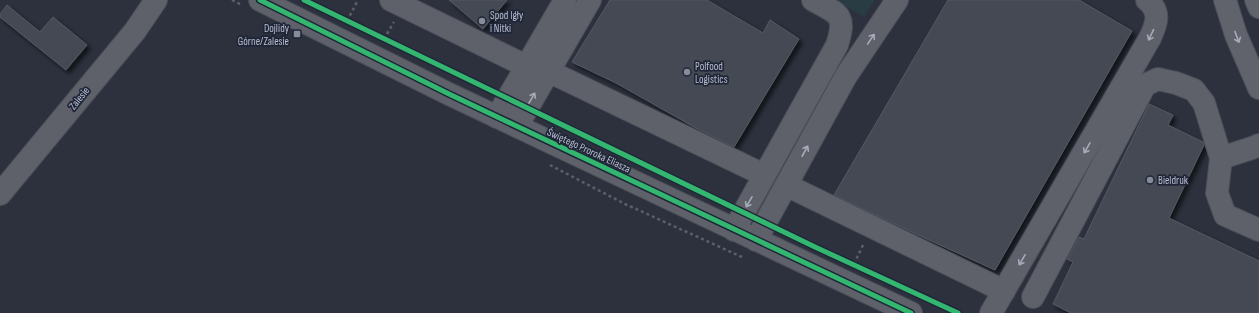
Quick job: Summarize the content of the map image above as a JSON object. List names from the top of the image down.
{
  "streets": {
    "street": ["Zalesie", "Świętego Proroka Eliasza"]
  },
  "places": {
    "other": ["Spod Igły i Nitki", "Polfood Logistics", "Bieldruk"],
    "transit": ["Dojlidy Górne/Zalesie"]
  }
}
